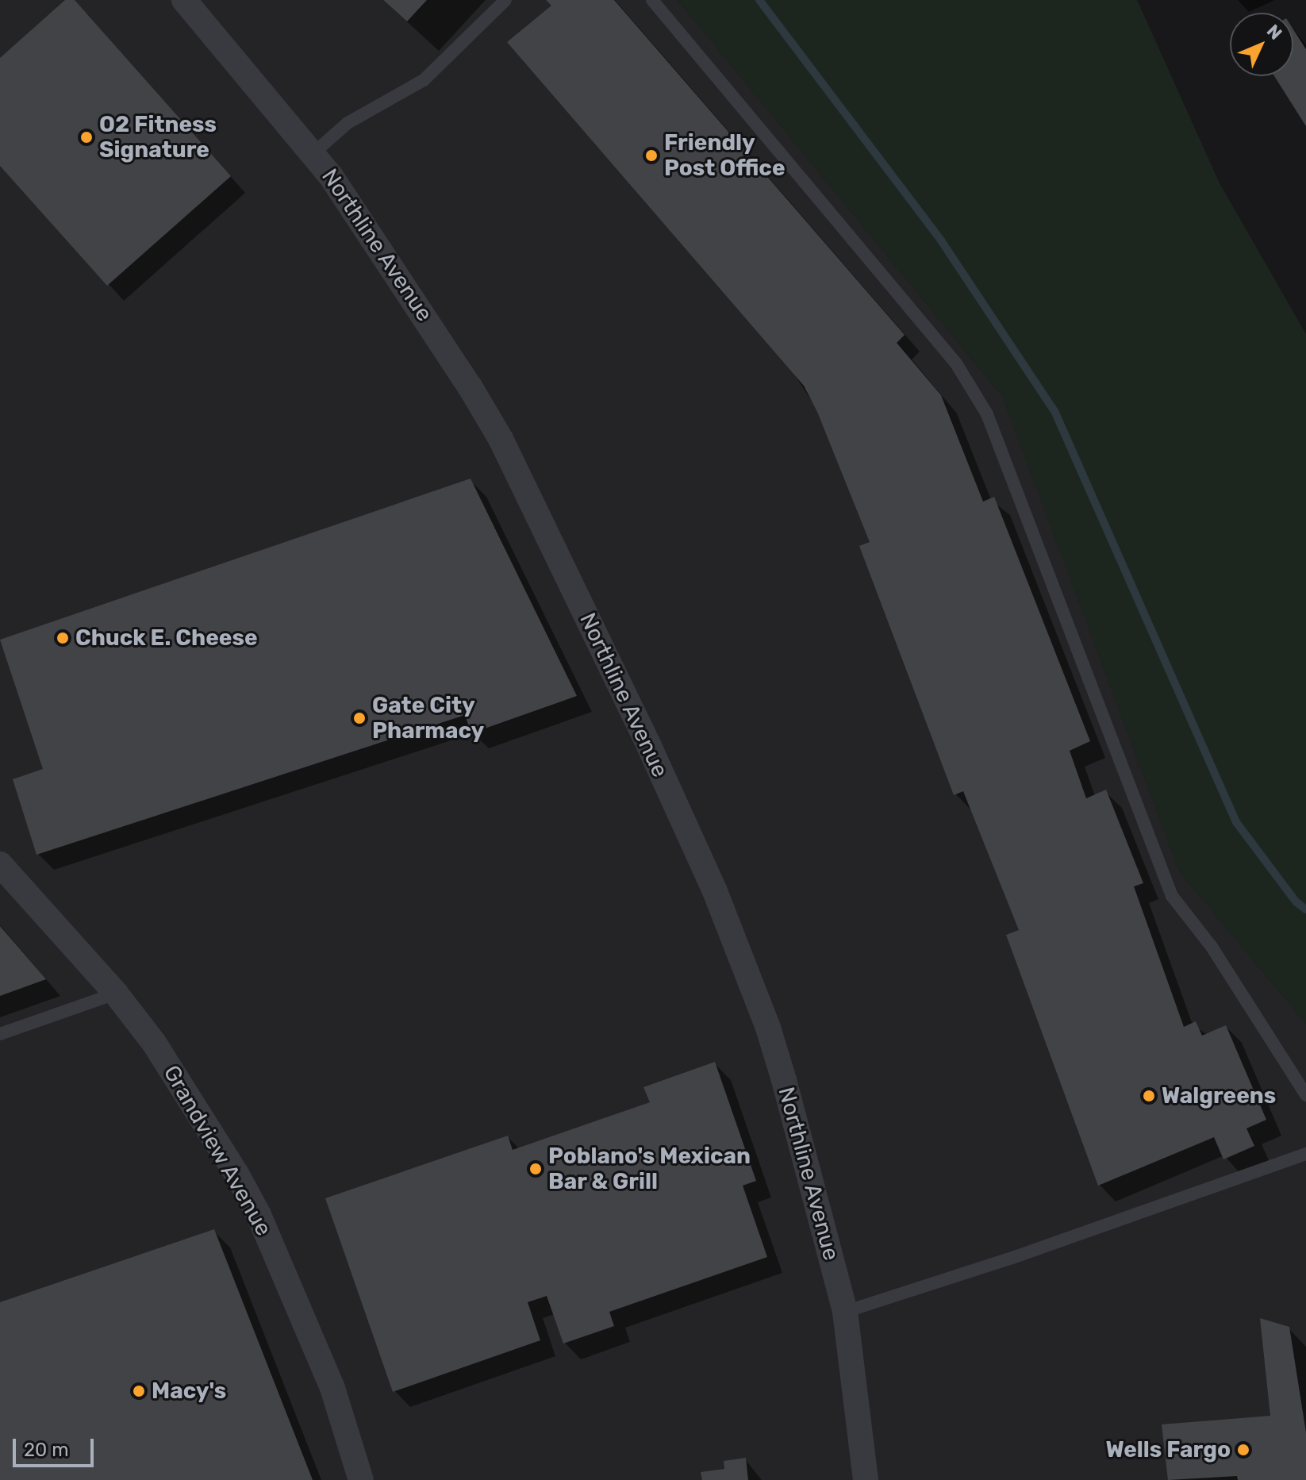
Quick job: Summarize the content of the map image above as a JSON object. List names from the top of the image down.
{
  "streets": {
    "street": ["Northline Avenue", "Grandview Avenue"]
  },
  "places": [
    "O2 Fitness Signature",
    "Friendly Post Office",
    "Chuck E. Cheese",
    "Gate City Pharmacy",
    "Walgreens",
    "Poblano's Mexican Bar & Grill",
    "Macy's",
    "Wells Fargo"
  ],
  "scale_bar": "20 m",
  "north": "top right"
}
